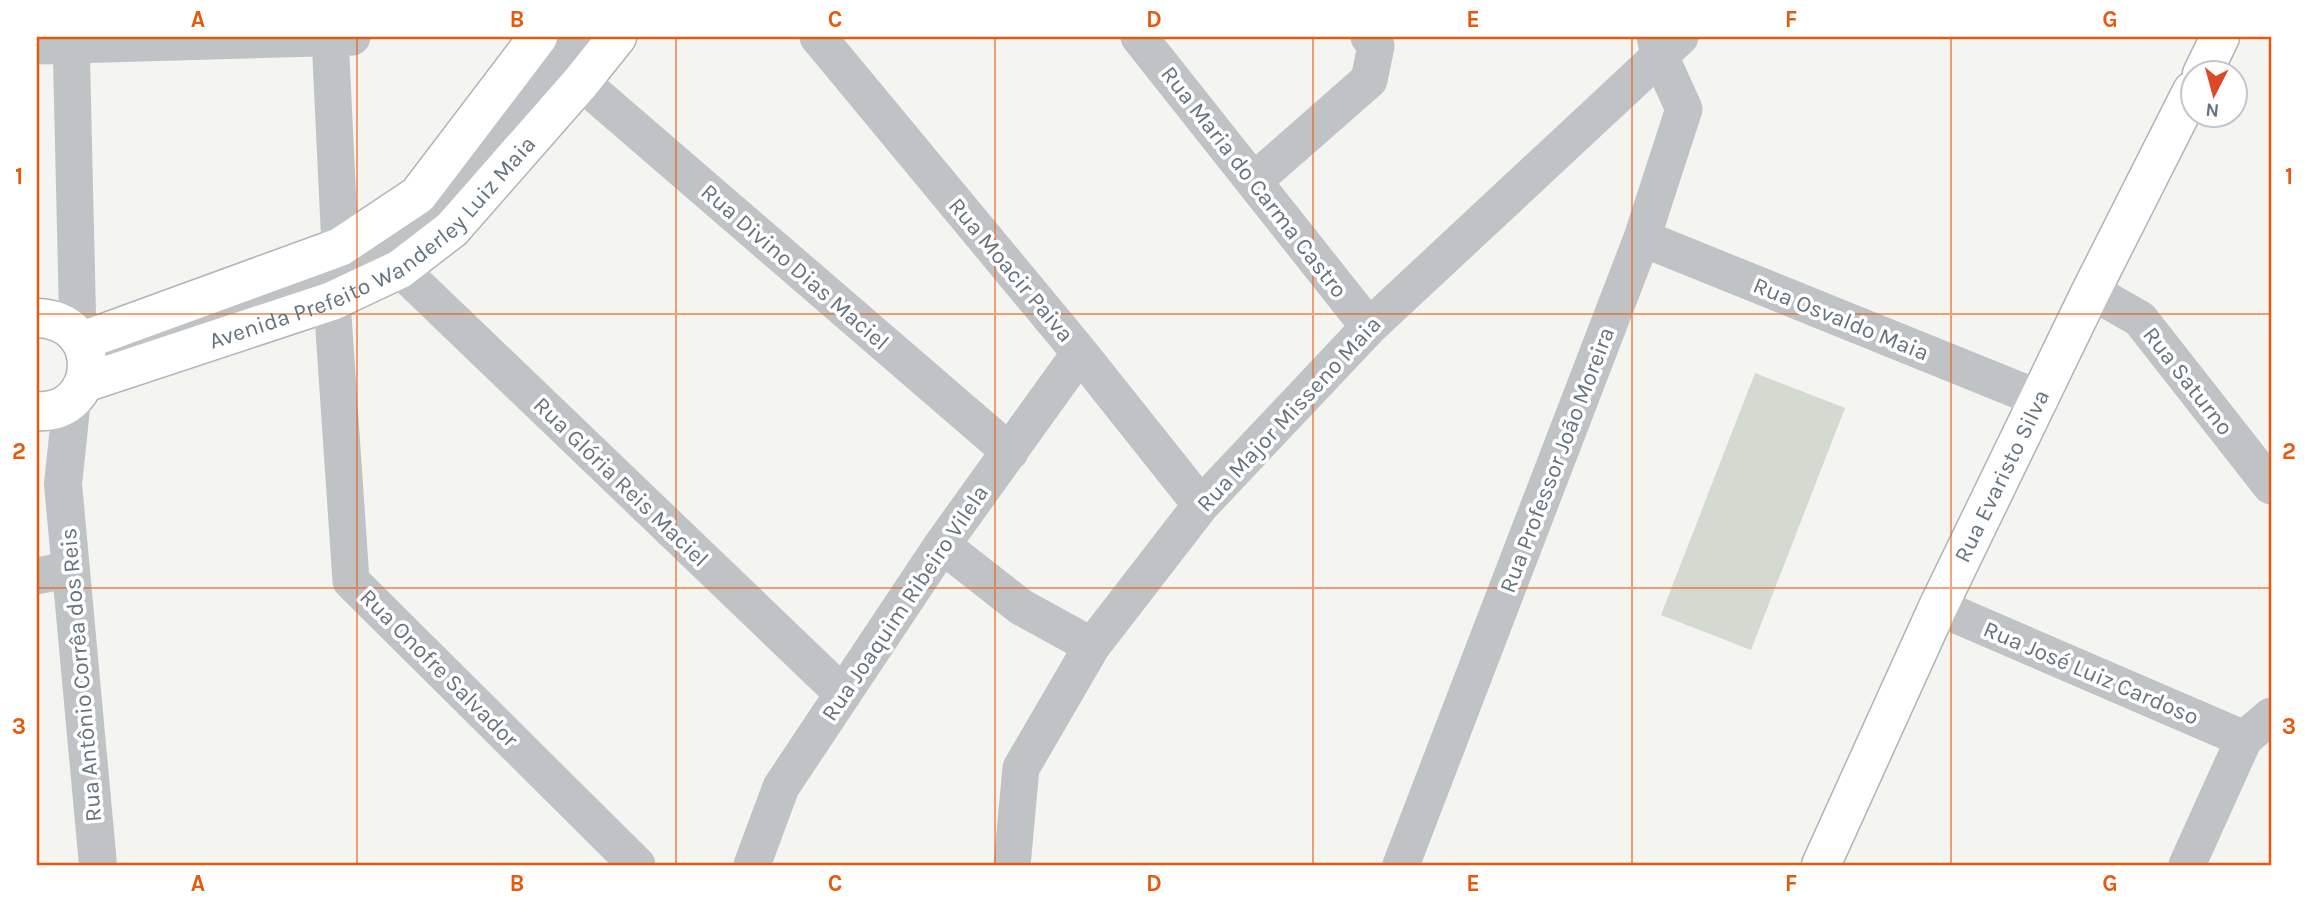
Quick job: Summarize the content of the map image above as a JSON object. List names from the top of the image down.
{
  "streets": {
    "main road": ["Avenida Prefeito Wanderley Luiz Maia", "Rua Evaristo Silva"],
    "street": [
      "Rua Maria do Carma Castro",
      "Rua Divino Dias Maciel",
      "Rua Moacir Paiva",
      "Rua Osvaldo Maia",
      "Rua Saturno",
      "Rua Major Misseno Maia",
      "Rua Professor João Moreira",
      "Rua Glória Reis Maciel",
      "Rua Joaquim Ribeiro Vilela",
      "Rua Onofre Salvador",
      "Rua José Luiz Cardoso",
      "Rua Antônio Corrêa dos Reis"
    ]
  },
  "crossings": [
    ["Rua Maria do Carma Castro", "Rua Major Misseno Maia"],
    ["Avenida Prefeito Wanderley Luiz Maia", "Rua Divino Dias Maciel"],
    ["Avenida Prefeito Wanderley Luiz Maia", "Rua Glória Reis Maciel"],
    ["Avenida Prefeito Wanderley Luiz Maia", "Rua Onofre Salvador"],
    ["Avenida Prefeito Wanderley Luiz Maia", "Rua Antônio Corrêa dos Reis"],
    ["Rua Divino Dias Maciel", "Rua Joaquim Ribeiro Vilela"],
    ["Rua Moacir Paiva", "Rua Major Misseno Maia"],
    ["Rua Moacir Paiva", "Rua Joaquim Ribeiro Vilela"],
    ["Rua Osvaldo Maia", "Rua Professor João Moreira"],
    ["Rua Osvaldo Maia", "Rua Evaristo Silva"],
    ["Rua Saturno", "Rua Evaristo Silva"],
    ["Rua Major Misseno Maia", "Rua Professor João Moreira"],
    ["Rua Evaristo Silva", "Rua José Luiz Cardoso"],
    ["Rua Glória Reis Maciel", "Rua Joaquim Ribeiro Vilela"]
  ],
  "north": "bottom",
  "grid": {
    "columns": [
      "A",
      "B",
      "C",
      "D",
      "E",
      "F",
      "G"
    ],
    "rows": ["1", "2", "3"]
  }
}
